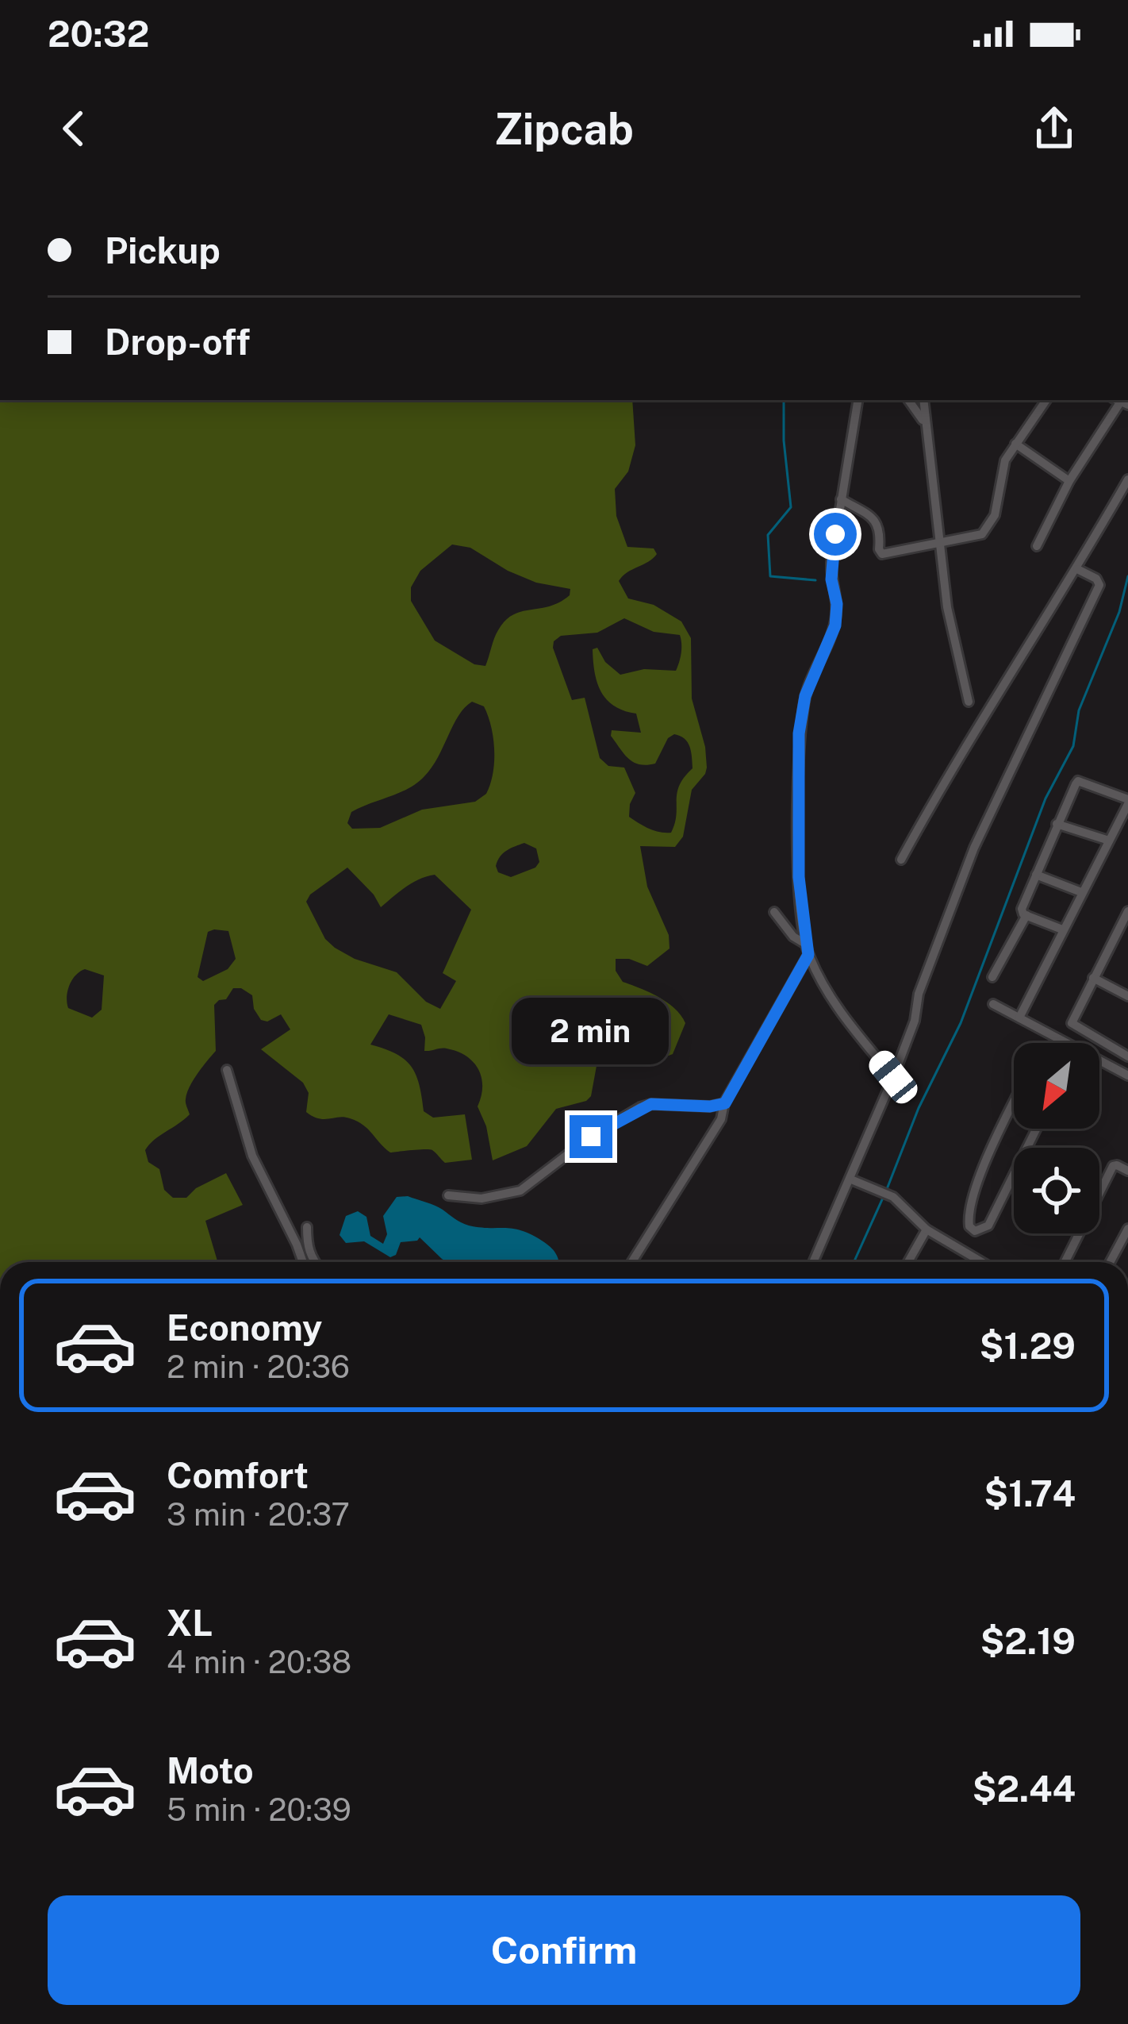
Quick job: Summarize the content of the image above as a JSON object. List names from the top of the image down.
{
  "north": "bottom left",
  "page": {
    "status": "20:32",
    "header": "Zipcab",
    "banner": ["Pickup", "Drop-off"],
    "bubble": "2 min",
    "list": [
      {
        "name": "Economy",
        "note": "2 min · 20:36",
        "value": "$1.29"
      },
      {
        "name": "Comfort",
        "note": "3 min · 20:37",
        "value": "$1.74"
      },
      {
        "name": "XL",
        "note": "4 min · 20:38",
        "value": "$2.19"
      },
      {
        "name": "Moto",
        "note": "5 min · 20:39",
        "value": "$2.44"
      }
    ],
    "buttons": "Confirm"
  }
}
